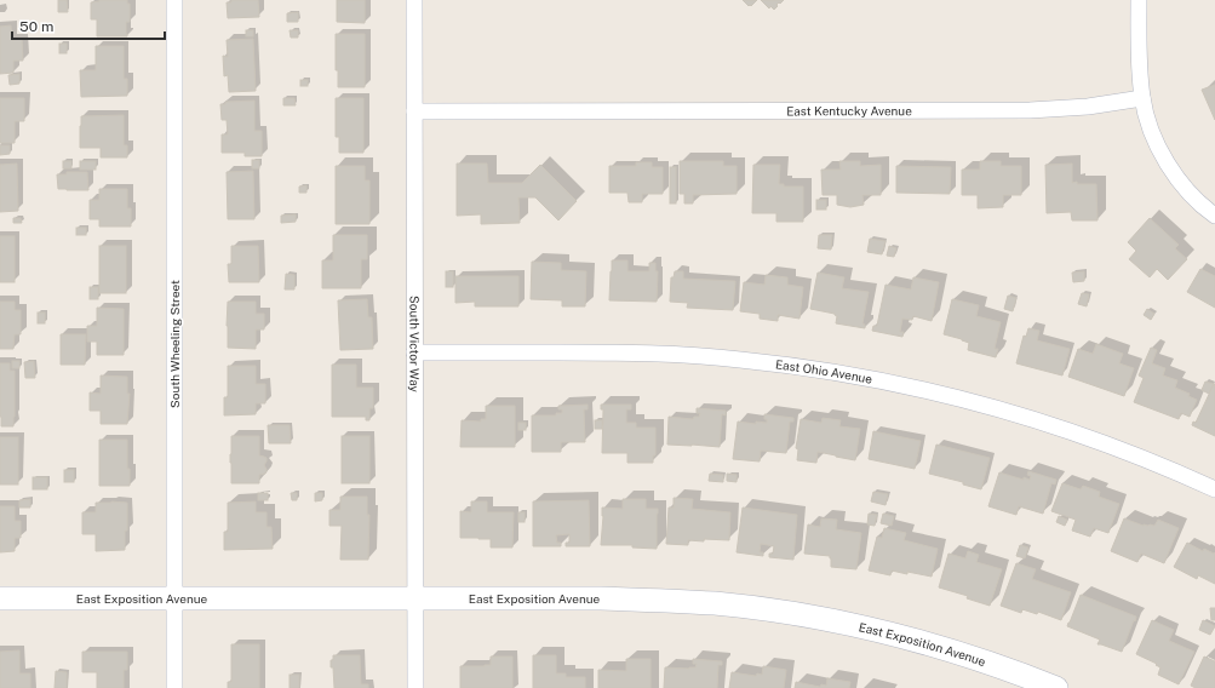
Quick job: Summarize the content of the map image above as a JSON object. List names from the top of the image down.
{
  "streets": {
    "street": [
      "East Kentucky Avenue",
      "South Wheeling Street",
      "South Victor Way",
      "East Ohio Avenue",
      "East Exposition Avenue"
    ]
  },
  "crossings": [
    ["East Kentucky Avenue", "South Victor Way"],
    ["South Wheeling Street", "East Exposition Avenue"],
    ["South Victor Way", "East Ohio Avenue"],
    ["South Victor Way", "East Exposition Avenue"]
  ],
  "scale_bar": "50 m"
}
